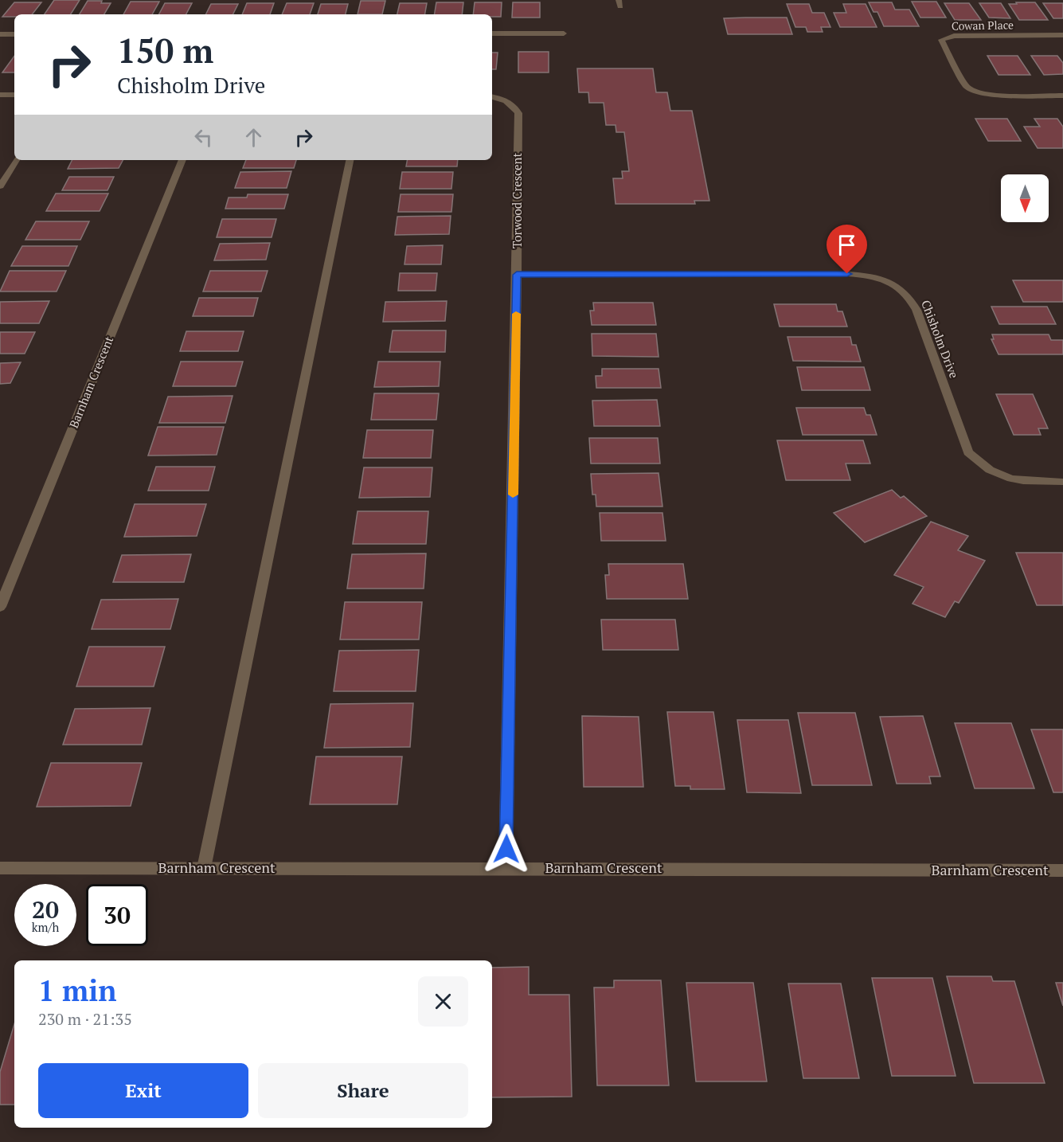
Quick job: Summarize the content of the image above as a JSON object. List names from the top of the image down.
{
  "streets": {
    "street": [
      "Cowan Place",
      "Torwood Crescent",
      "Chisholm Drive",
      "Barnham Crescent"
    ]
  },
  "crossings": [
    ["Torwood Crescent", "Chisholm Drive"],
    ["Torwood Crescent", "Barnham Crescent"]
  ],
  "north": "bottom",
  "page": {
    "turn": ["150 m", "Chisholm Drive"],
    "speed": "20 km/h",
    "limit": "30",
    "heading": ["1 min", "230 m · 21:35"],
    "buttons": ["Exit", "Share"]
  }
}
